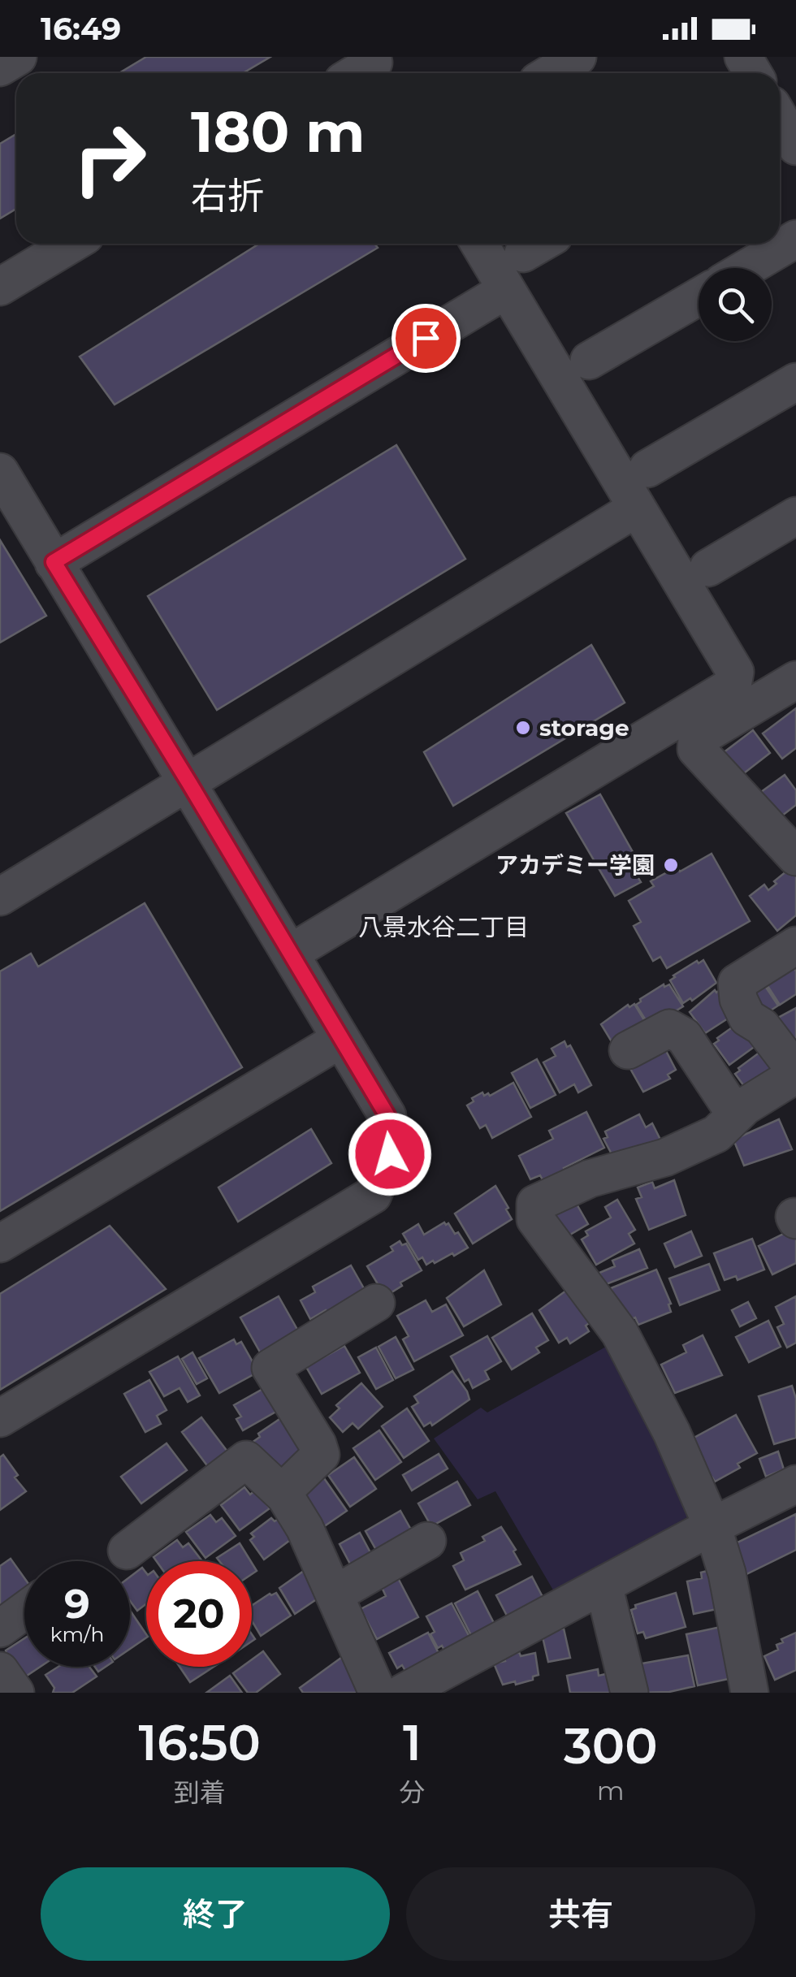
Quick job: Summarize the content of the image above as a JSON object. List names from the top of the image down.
{
  "districts": ["八景水谷二丁目"],
  "places": ["storage", "アカデミー学園"],
  "page": {
    "status": "16:49",
    "turn": ["180 m", "右折"],
    "speed": "9 km/h",
    "limit": "20",
    "eta": [
      "16:50",
      "到着",
      "1",
      "分",
      "300",
      "m"
    ],
    "buttons": ["終了", "共有"]
  }
}
